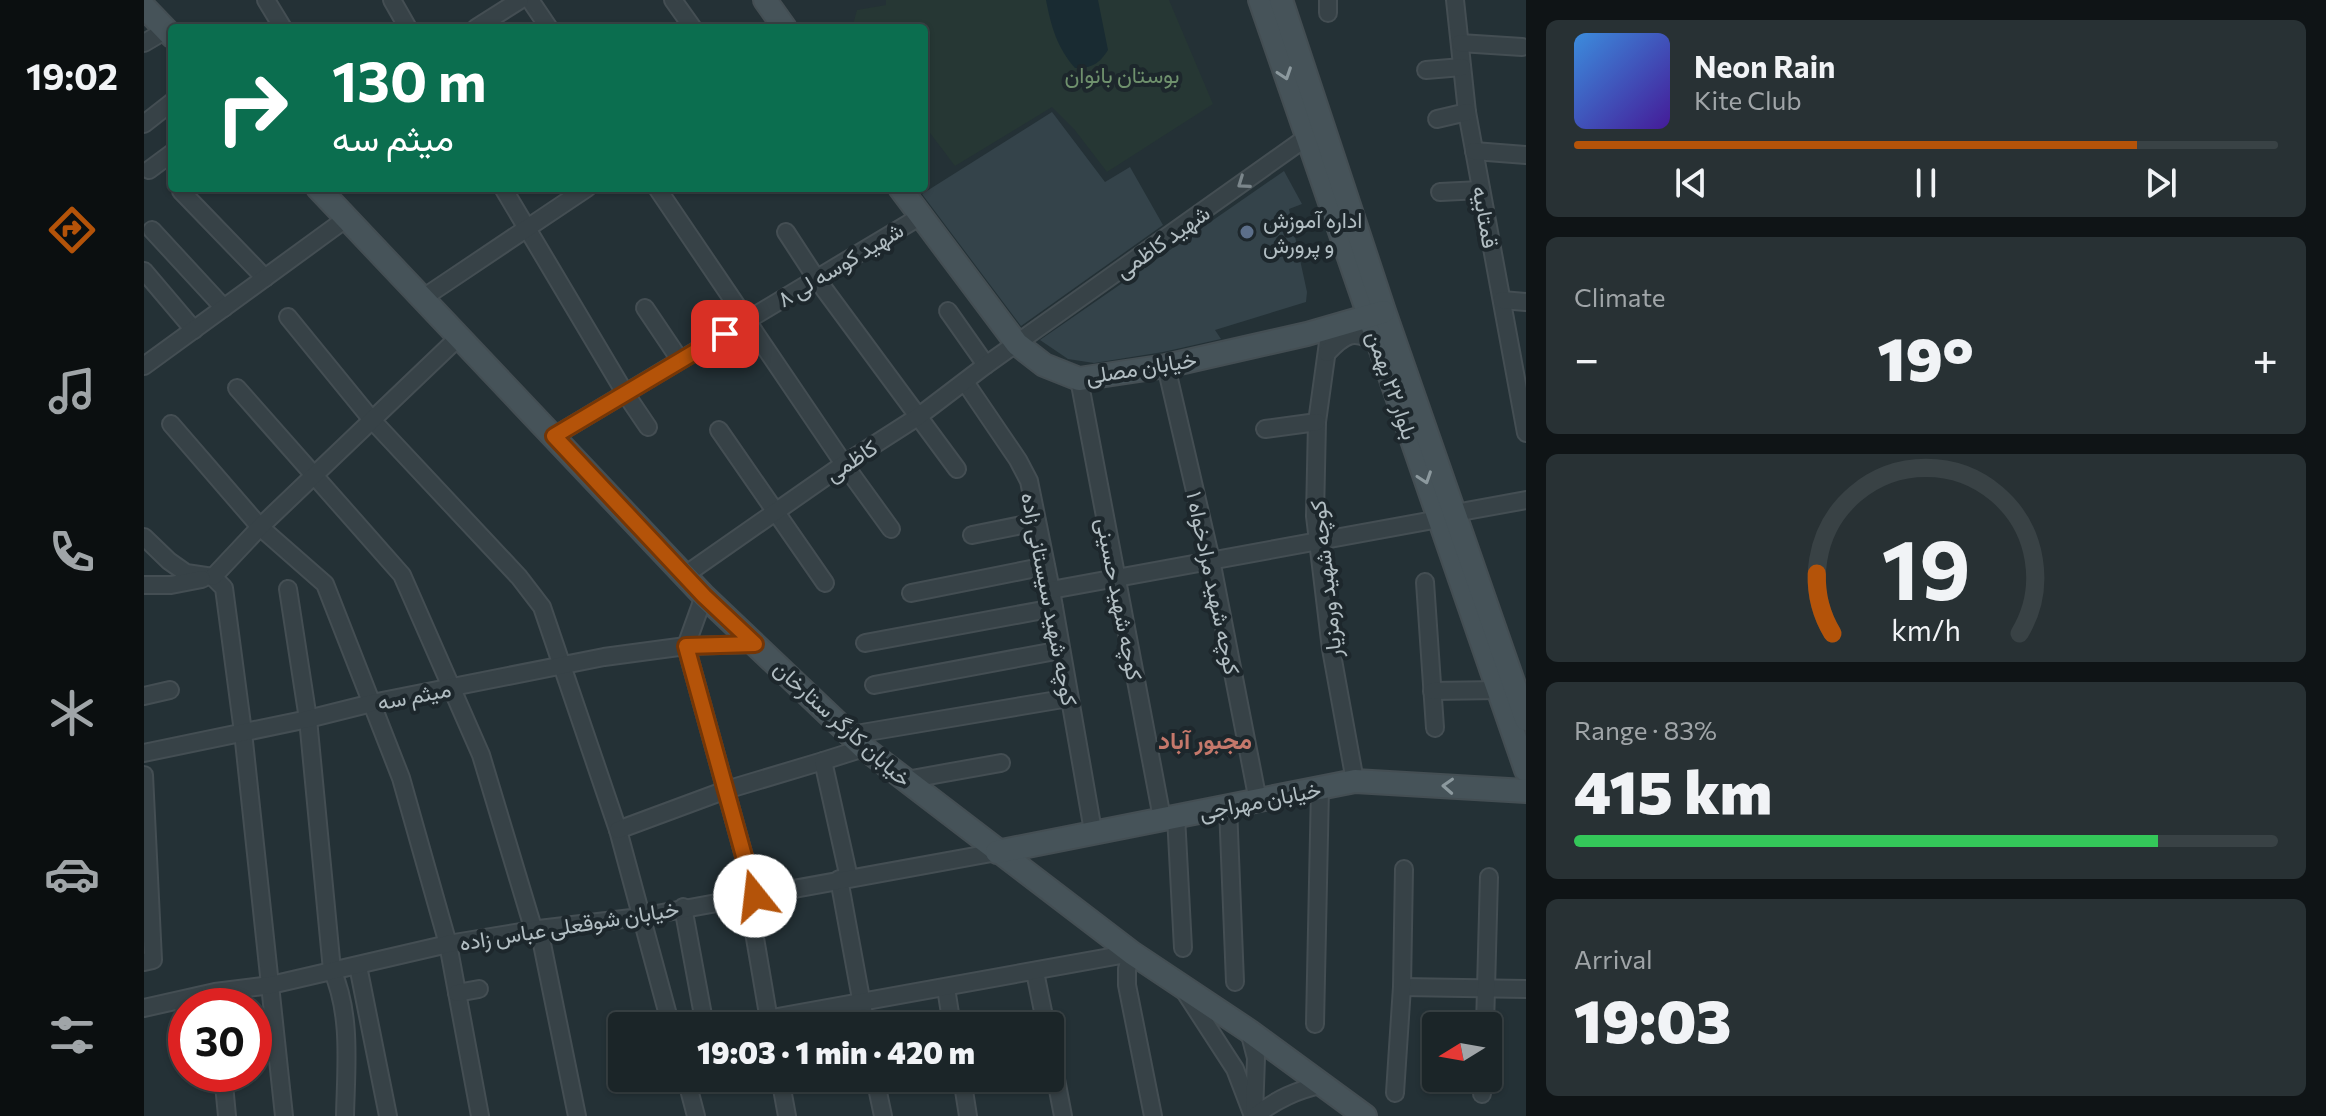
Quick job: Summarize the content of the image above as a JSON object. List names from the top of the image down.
{
  "streets": {
    "street": [
      "قمتابیه",
      "شهید کاظمی",
      "شهید کوسه لی ۸",
      "خیابان مصلی",
      "بلوار ۲۲ بهمن",
      "کاظمی",
      "کوچه شهید ورمزیار",
      "۱ کوچه شهید مرادخواه",
      "کوچه شهید سیستانی زاده",
      "کوچه شهید حسینی",
      "میثم سه",
      "خیابان کارگر ستارخان",
      "خیابان مهراجی",
      "خیابان شوقعلی عباس زاده"
    ]
  },
  "crossings": [
    ["شهید کاظمی", "خیابان مصلی"],
    ["شهید کاظمی", "بلوار ۲۲ بهمن"],
    ["شهید کاظمی", "کاظمی"],
    ["شهید کوسه لی ۸", "خیابان مصلی"],
    ["شهید کوسه لی ۸", "خیابان کارگر ستارخان"],
    ["خیابان مصلی", "بلوار ۲۲ بهمن"],
    ["خیابان مصلی", "کاظمی"],
    ["خیابان مصلی", "کوچه شهید ورمزیار"],
    ["خیابان مصلی", "۱ کوچه شهید مرادخواه"],
    ["خیابان مصلی", "کوچه شهید حسینی"],
    ["کاظمی", "کوچه شهید سیستانی زاده"],
    ["کاظمی", "خیابان کارگر ستارخان"],
    ["کوچه شهید ورمزیار", "خیابان مهراجی"],
    ["۱ کوچه شهید مرادخواه", "خیابان مهراجی"],
    ["کوچه شهید سیستانی زاده", "خیابان مهراجی"],
    ["کوچه شهید حسینی", "خیابان مهراجی"],
    ["میثم سه", "خیابان کارگر ستارخان"],
    ["خیابان کارگر ستارخان", "خیابان مهراجی"],
    ["خیابان کارگر ستارخان", "خیابان شوقعلی عباس زاده"],
    ["خیابان مهراجی", "خیابان شوقعلی عباس زاده"]
  ],
  "one_way": ["شهید کاظمی"],
  "districts": ["مجبور آباد"],
  "parks": ["بوستان بانوان"],
  "places": ["اداره آموزش و پرورش"],
  "north": "left",
  "page": {
    "tabs": "19:02",
    "turn": ["130 m", "میثم سه"],
    "song": ["Neon Rain", "Kite Club"],
    "tile": [
      "Climate",
      ["Range · 83%", "415 km"],
      ["Arrival", "19:03"]
    ],
    "heat": ["−", "19°", "+"],
    "limit": "30",
    "trip": "19:03 · 1 min · 420 m",
    "gauge": ["19", "km/h"]
  }
}
